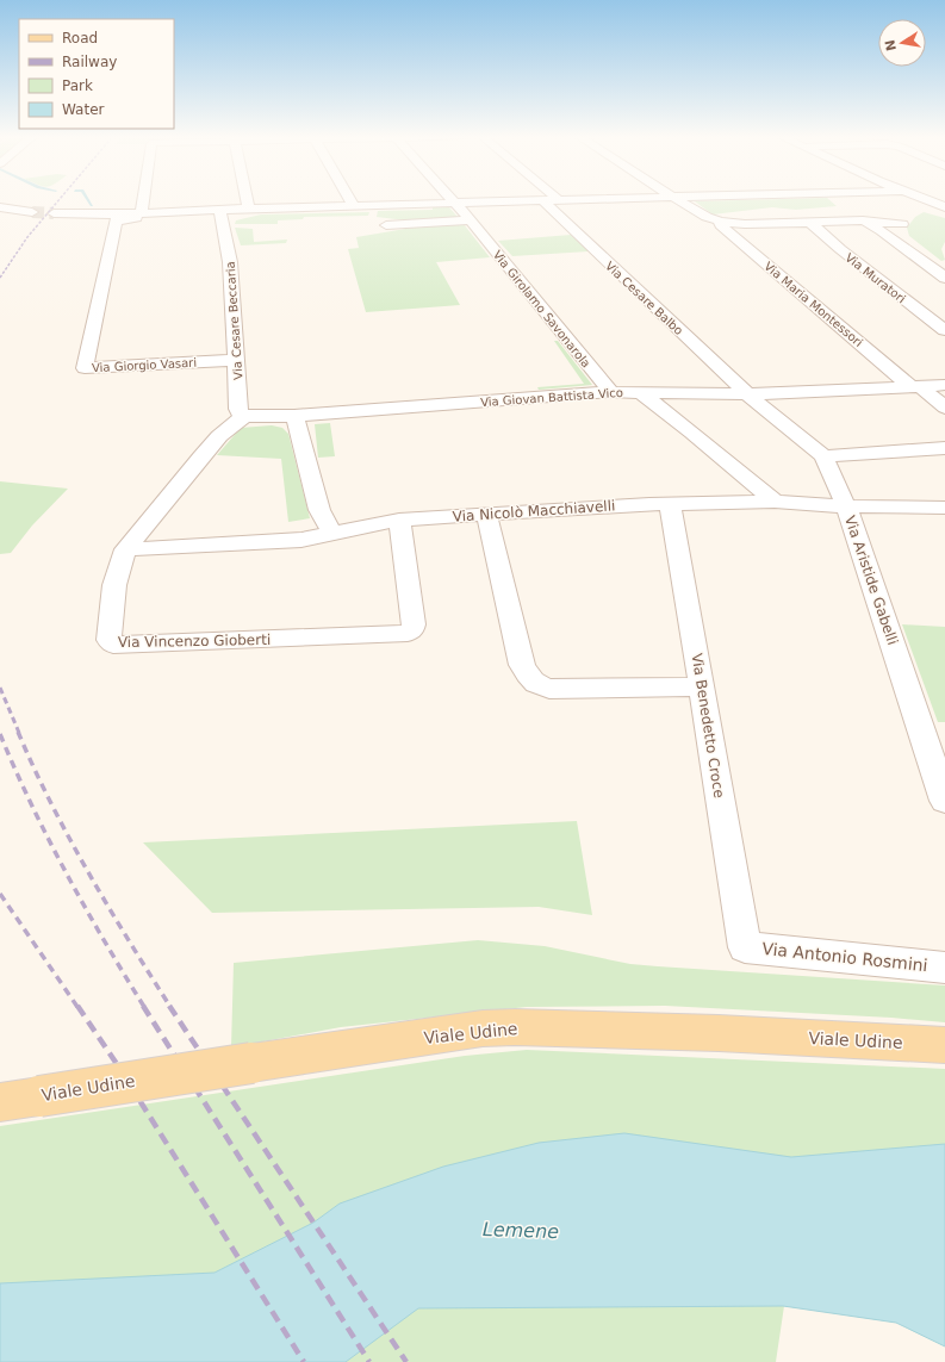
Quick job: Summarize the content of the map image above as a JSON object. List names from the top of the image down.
{
  "streets": {
    "main road": ["Viale Udine"],
    "street": [
      "Via Muratori",
      "Via Cesare Balbo",
      "Via Maria Montessori",
      "Via Girolamo Savonarola",
      "Via Cesare Beccaria",
      "Via Giorgio Vasari",
      "Via Giovan Battista Vico",
      "Via Nicolò Macchiavelli",
      "Via Aristide Gabelli",
      "Via Vincenzo Gioberti",
      "Via Benedetto Croce",
      "Via Antonio Rosmini"
    ]
  },
  "crossings": [
    ["Via Cesare Balbo", "Via Giovan Battista Vico"],
    ["Via Cesare Balbo", "Via Aristide Gabelli"],
    ["Via Maria Montessori", "Via Giovan Battista Vico"],
    ["Via Girolamo Savonarola", "Via Giovan Battista Vico"],
    ["Via Cesare Beccaria", "Via Giorgio Vasari"],
    ["Via Cesare Beccaria", "Via Giovan Battista Vico"],
    ["Via Cesare Beccaria", "Via Vincenzo Gioberti"],
    ["Via Giovan Battista Vico", "Via Aristide Gabelli"],
    ["Via Giovan Battista Vico", "Via Vincenzo Gioberti"],
    ["Via Nicolò Macchiavelli", "Via Aristide Gabelli"],
    ["Via Nicolò Macchiavelli", "Via Vincenzo Gioberti"],
    ["Via Nicolò Macchiavelli", "Via Benedetto Croce"],
    ["Via Benedetto Croce", "Via Antonio Rosmini"]
  ],
  "water": ["Lemene"],
  "legend": [
    "Road",
    "Railway",
    "Park",
    "Water"
  ],
  "north": "left"
}
